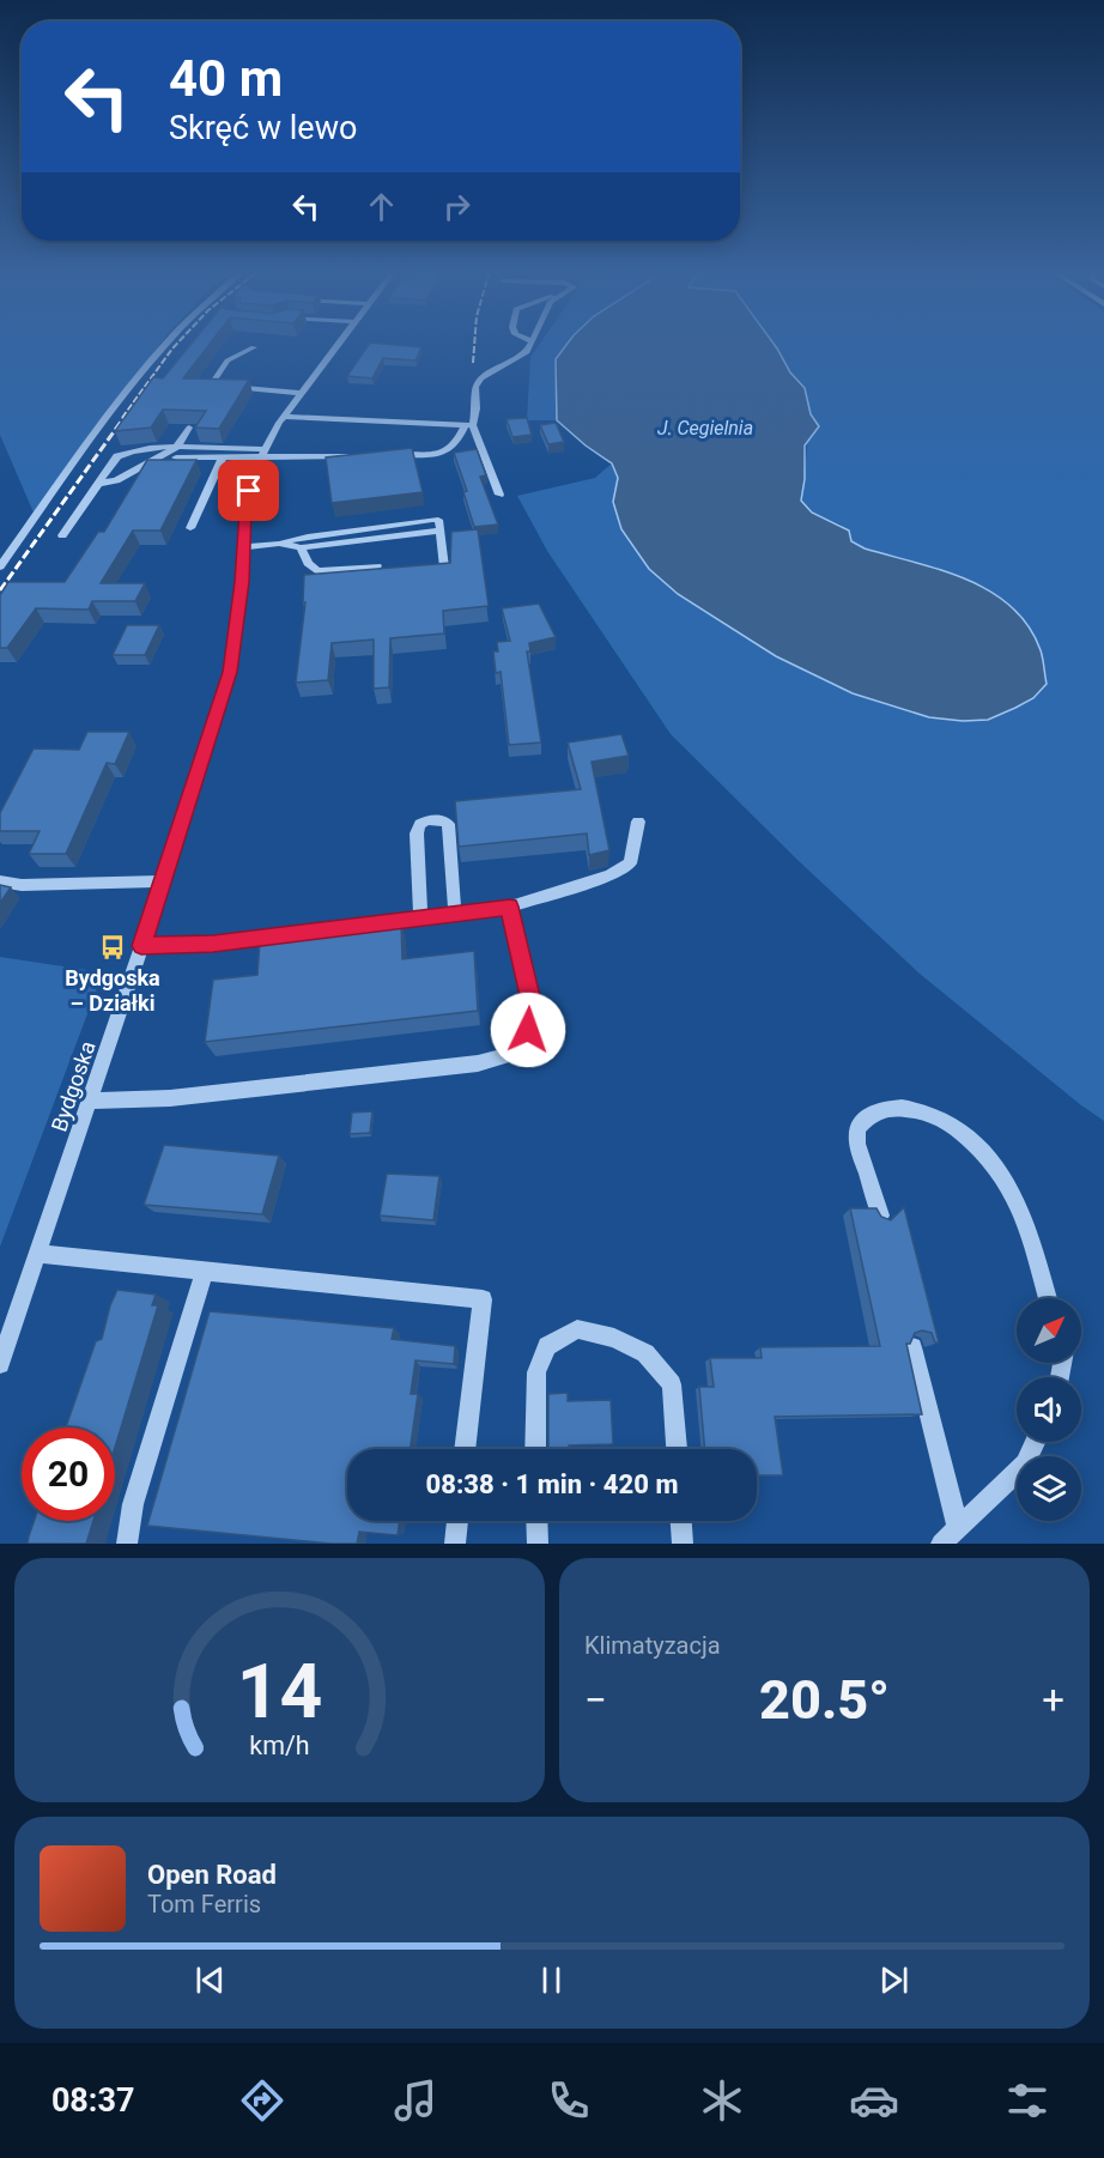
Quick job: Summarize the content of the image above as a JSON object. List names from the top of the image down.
{
  "streets": {
    "street": ["Bydgoska"]
  },
  "water": ["J. Cegielnia"],
  "places": {
    "bus stop": ["Bydgoska – Działki"]
  },
  "north": "top right",
  "page": {
    "turn": ["40 m", "Skręć w lewo"],
    "limit": "20",
    "trip": "08:38 · 1 min · 420 m",
    "tile": "Klimatyzacja",
    "heat": ["−", "20.5°", "+"],
    "song": ["Open Road", "Tom Ferris"],
    "tabs": "08:37",
    "gauge": ["14", "km/h"]
  }
}
